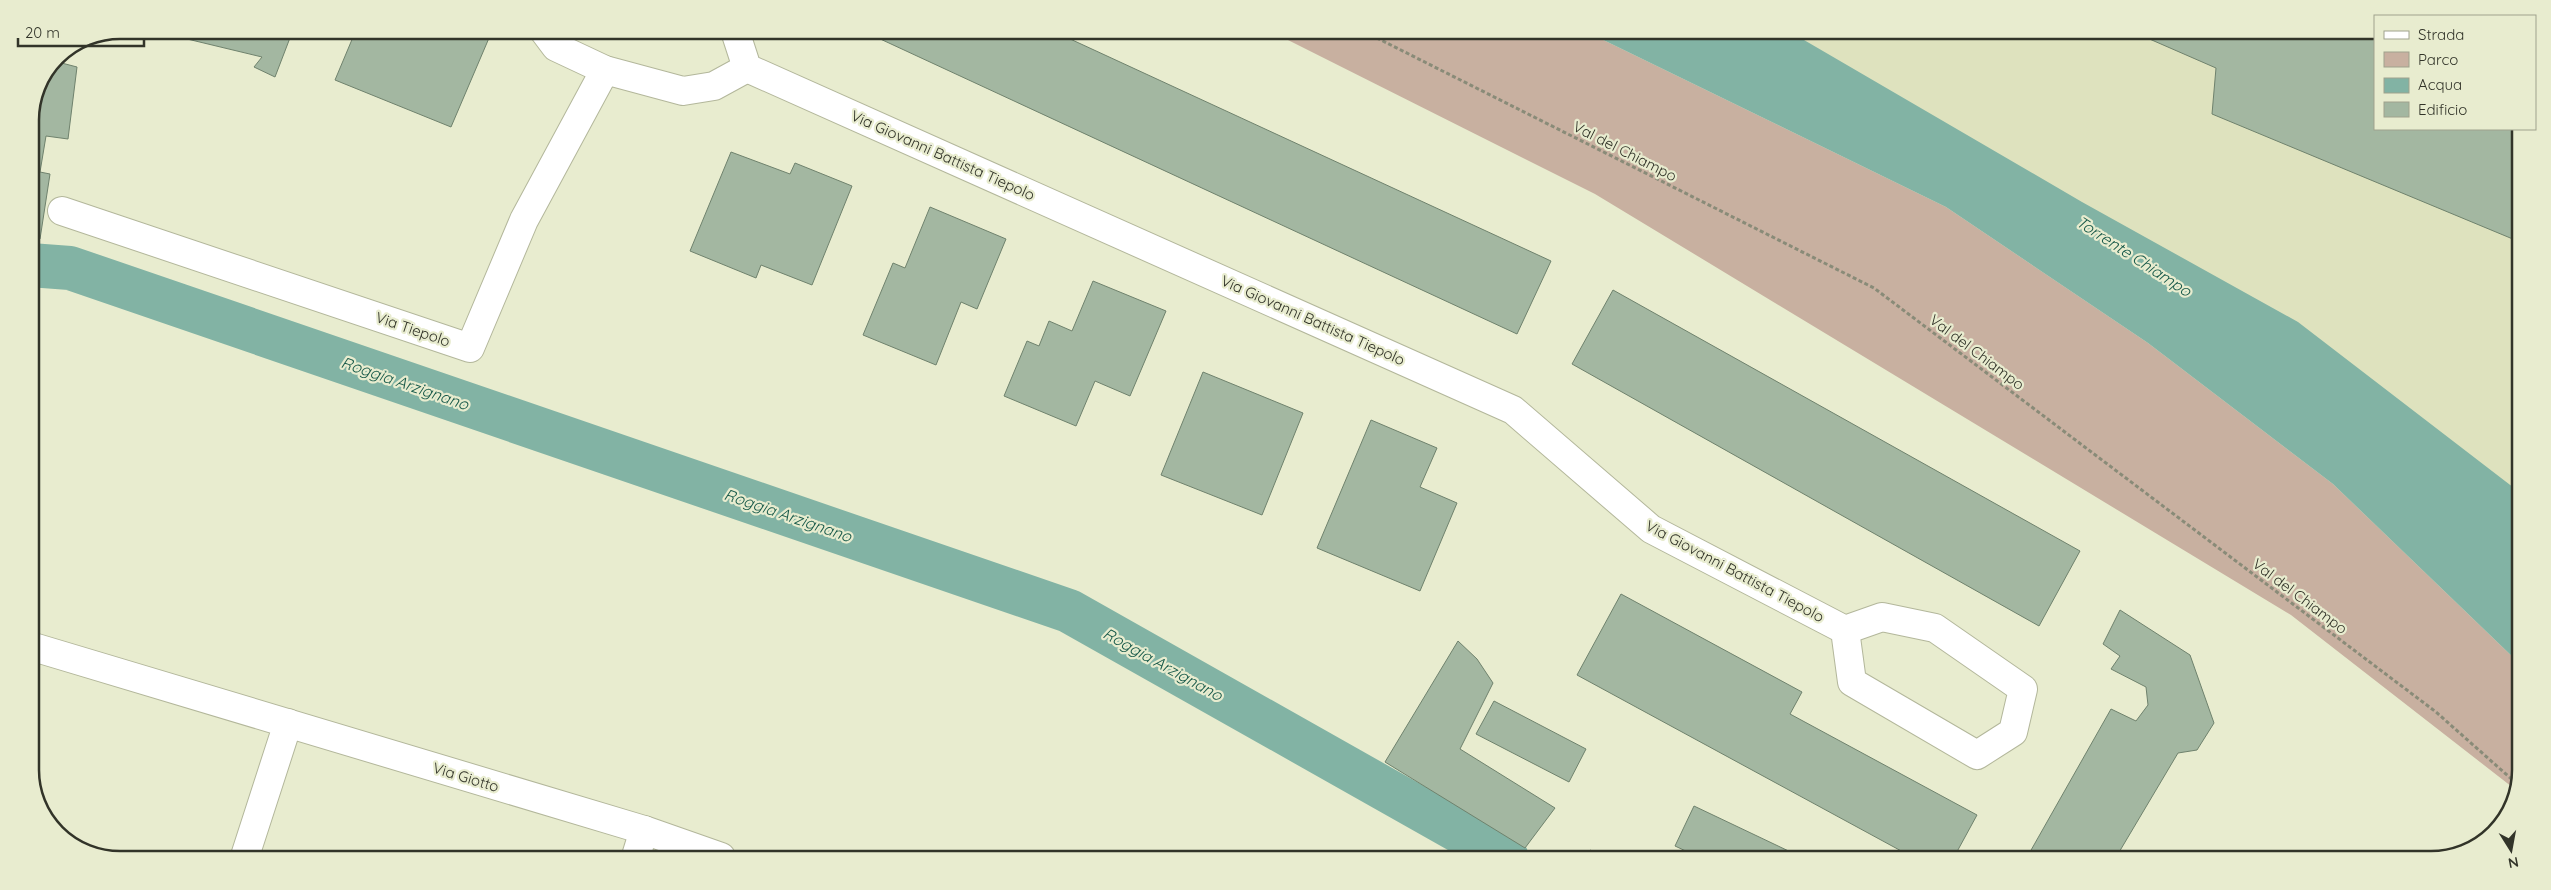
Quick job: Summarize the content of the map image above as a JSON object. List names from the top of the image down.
{
  "streets": {
    "street": ["Via Giovanni Battista Tiepolo", "Via Tiepolo", "Via Giotto"],
    "path": ["Val del Chiampo"]
  },
  "water": ["Torrente Chiampo", "Roggia Arzignano"],
  "legend": [
    "Strada",
    "Parco",
    "Acqua",
    "Edificio"
  ],
  "scale_bar": "20 m",
  "north": "bottom"
}
